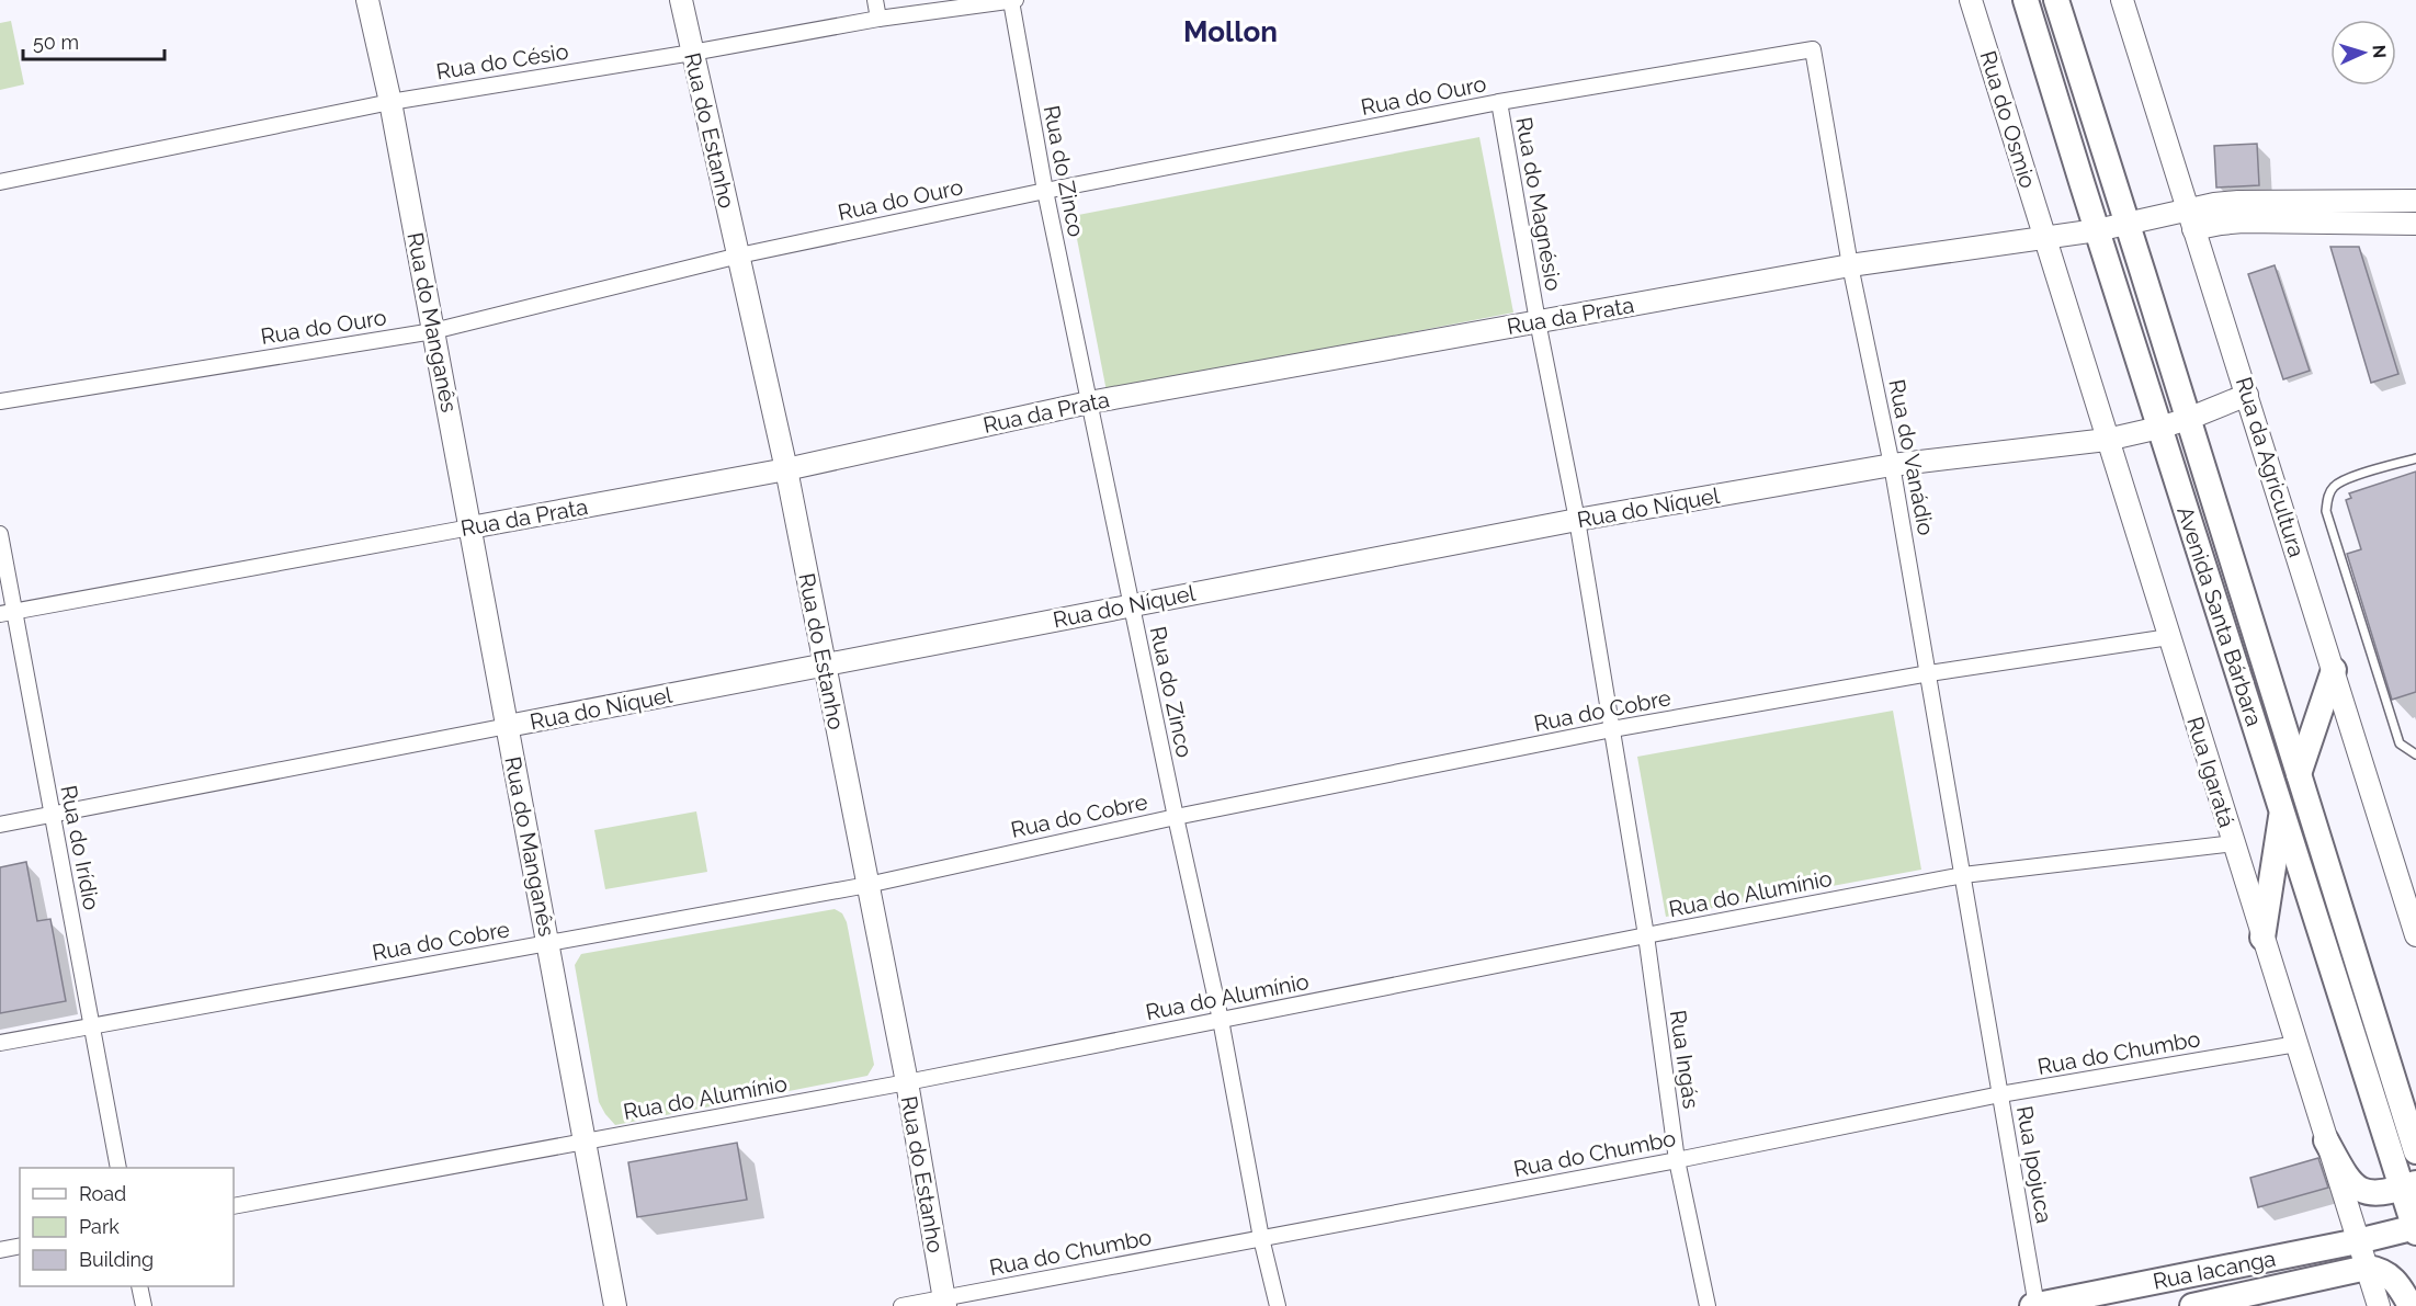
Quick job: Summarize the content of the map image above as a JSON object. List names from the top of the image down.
{
  "streets": {
    "main road": ["Avenida Santa Bárbara", "Rua Iacanga"],
    "street": [
      "Rua do Césio",
      "Rua do Ouro",
      "Rua do Osmio",
      "Rua do Estanho",
      "Rua do Zinco",
      "Rua do Magnésio",
      "Rua da Prata",
      "Rua do Manganês",
      "Rua do Vanádio",
      "Rua da Agricultura",
      "Rua do Níquel",
      "Rua do Cobre",
      "Rua Igaratá",
      "Rua do Irídio",
      "Rua do Alumínio",
      "Rua do Chumbo",
      "Rua Ingás",
      "Rua Ipojuca"
    ]
  },
  "crossings": [
    ["Rua do Césio", "Rua do Estanho"],
    ["Rua do Césio", "Rua do Zinco"],
    ["Rua do Césio", "Rua do Manganês"],
    ["Rua do Ouro", "Rua do Estanho"],
    ["Rua do Ouro", "Rua do Zinco"],
    ["Rua do Ouro", "Rua do Magnésio"],
    ["Rua do Ouro", "Rua do Manganês"],
    ["Rua do Ouro", "Rua do Vanádio"],
    ["Rua do Osmio", "Rua da Prata"],
    ["Rua do Osmio", "Rua Igaratá"],
    ["Rua do Estanho", "Rua da Prata"],
    ["Rua do Estanho", "Rua do Níquel"],
    ["Rua do Estanho", "Rua do Cobre"],
    ["Rua do Estanho", "Rua do Alumínio"],
    ["Rua do Estanho", "Rua do Chumbo"],
    ["Rua do Zinco", "Rua da Prata"],
    ["Rua do Zinco", "Rua do Níquel"],
    ["Rua do Zinco", "Rua do Cobre"],
    ["Rua do Zinco", "Rua do Alumínio"],
    ["Rua do Zinco", "Rua do Chumbo"],
    ["Rua do Magnésio", "Rua da Prata"],
    ["Rua do Magnésio", "Rua do Níquel"],
    ["Rua do Magnésio", "Rua do Cobre"],
    ["Rua do Magnésio", "Rua do Alumínio"],
    ["Rua do Magnésio", "Rua Ingás"],
    ["Rua da Prata", "Rua do Manganês"],
    ["Rua da Prata", "Rua do Vanádio"],
    ["Rua da Prata", "Rua da Agricultura"],
    ["Rua da Prata", "Avenida Santa Bárbara"],
    ["Rua da Prata", "Rua Igaratá"],
    ["Rua da Prata", "Rua do Irídio"],
    ["Rua do Manganês", "Rua do Níquel"],
    ["Rua do Manganês", "Rua do Cobre"],
    ["Rua do Manganês", "Rua do Alumínio"],
    ["Rua do Vanádio", "Rua do Níquel"],
    ["Rua do Vanádio", "Rua do Cobre"],
    ["Rua do Vanádio", "Rua do Alumínio"],
    ["Rua do Vanádio", "Rua Ipojuca"],
    ["Rua da Agricultura", "Rua do Níquel"],
    ["Rua do Níquel", "Avenida Santa Bárbara"],
    ["Rua do Níquel", "Rua Igaratá"],
    ["Rua do Níquel", "Rua do Irídio"],
    ["Avenida Santa Bárbara", "Rua Iacanga"],
    ["Rua do Cobre", "Rua Igaratá"],
    ["Rua do Cobre", "Rua do Irídio"],
    ["Rua Igaratá", "Rua do Alumínio"],
    ["Rua Igaratá", "Rua do Chumbo"],
    ["Rua Igaratá", "Rua Iacanga"],
    ["Rua do Alumínio", "Rua Ingás"],
    ["Rua do Alumínio", "Rua Ipojuca"],
    ["Rua do Chumbo", "Rua Ingás"],
    ["Rua do Chumbo", "Rua Ipojuca"],
    ["Rua Ipojuca", "Rua Iacanga"]
  ],
  "districts": ["Mollon"],
  "legend": ["Road", "Park", "Building"],
  "scale_bar": "50 m",
  "north": "right"
}
